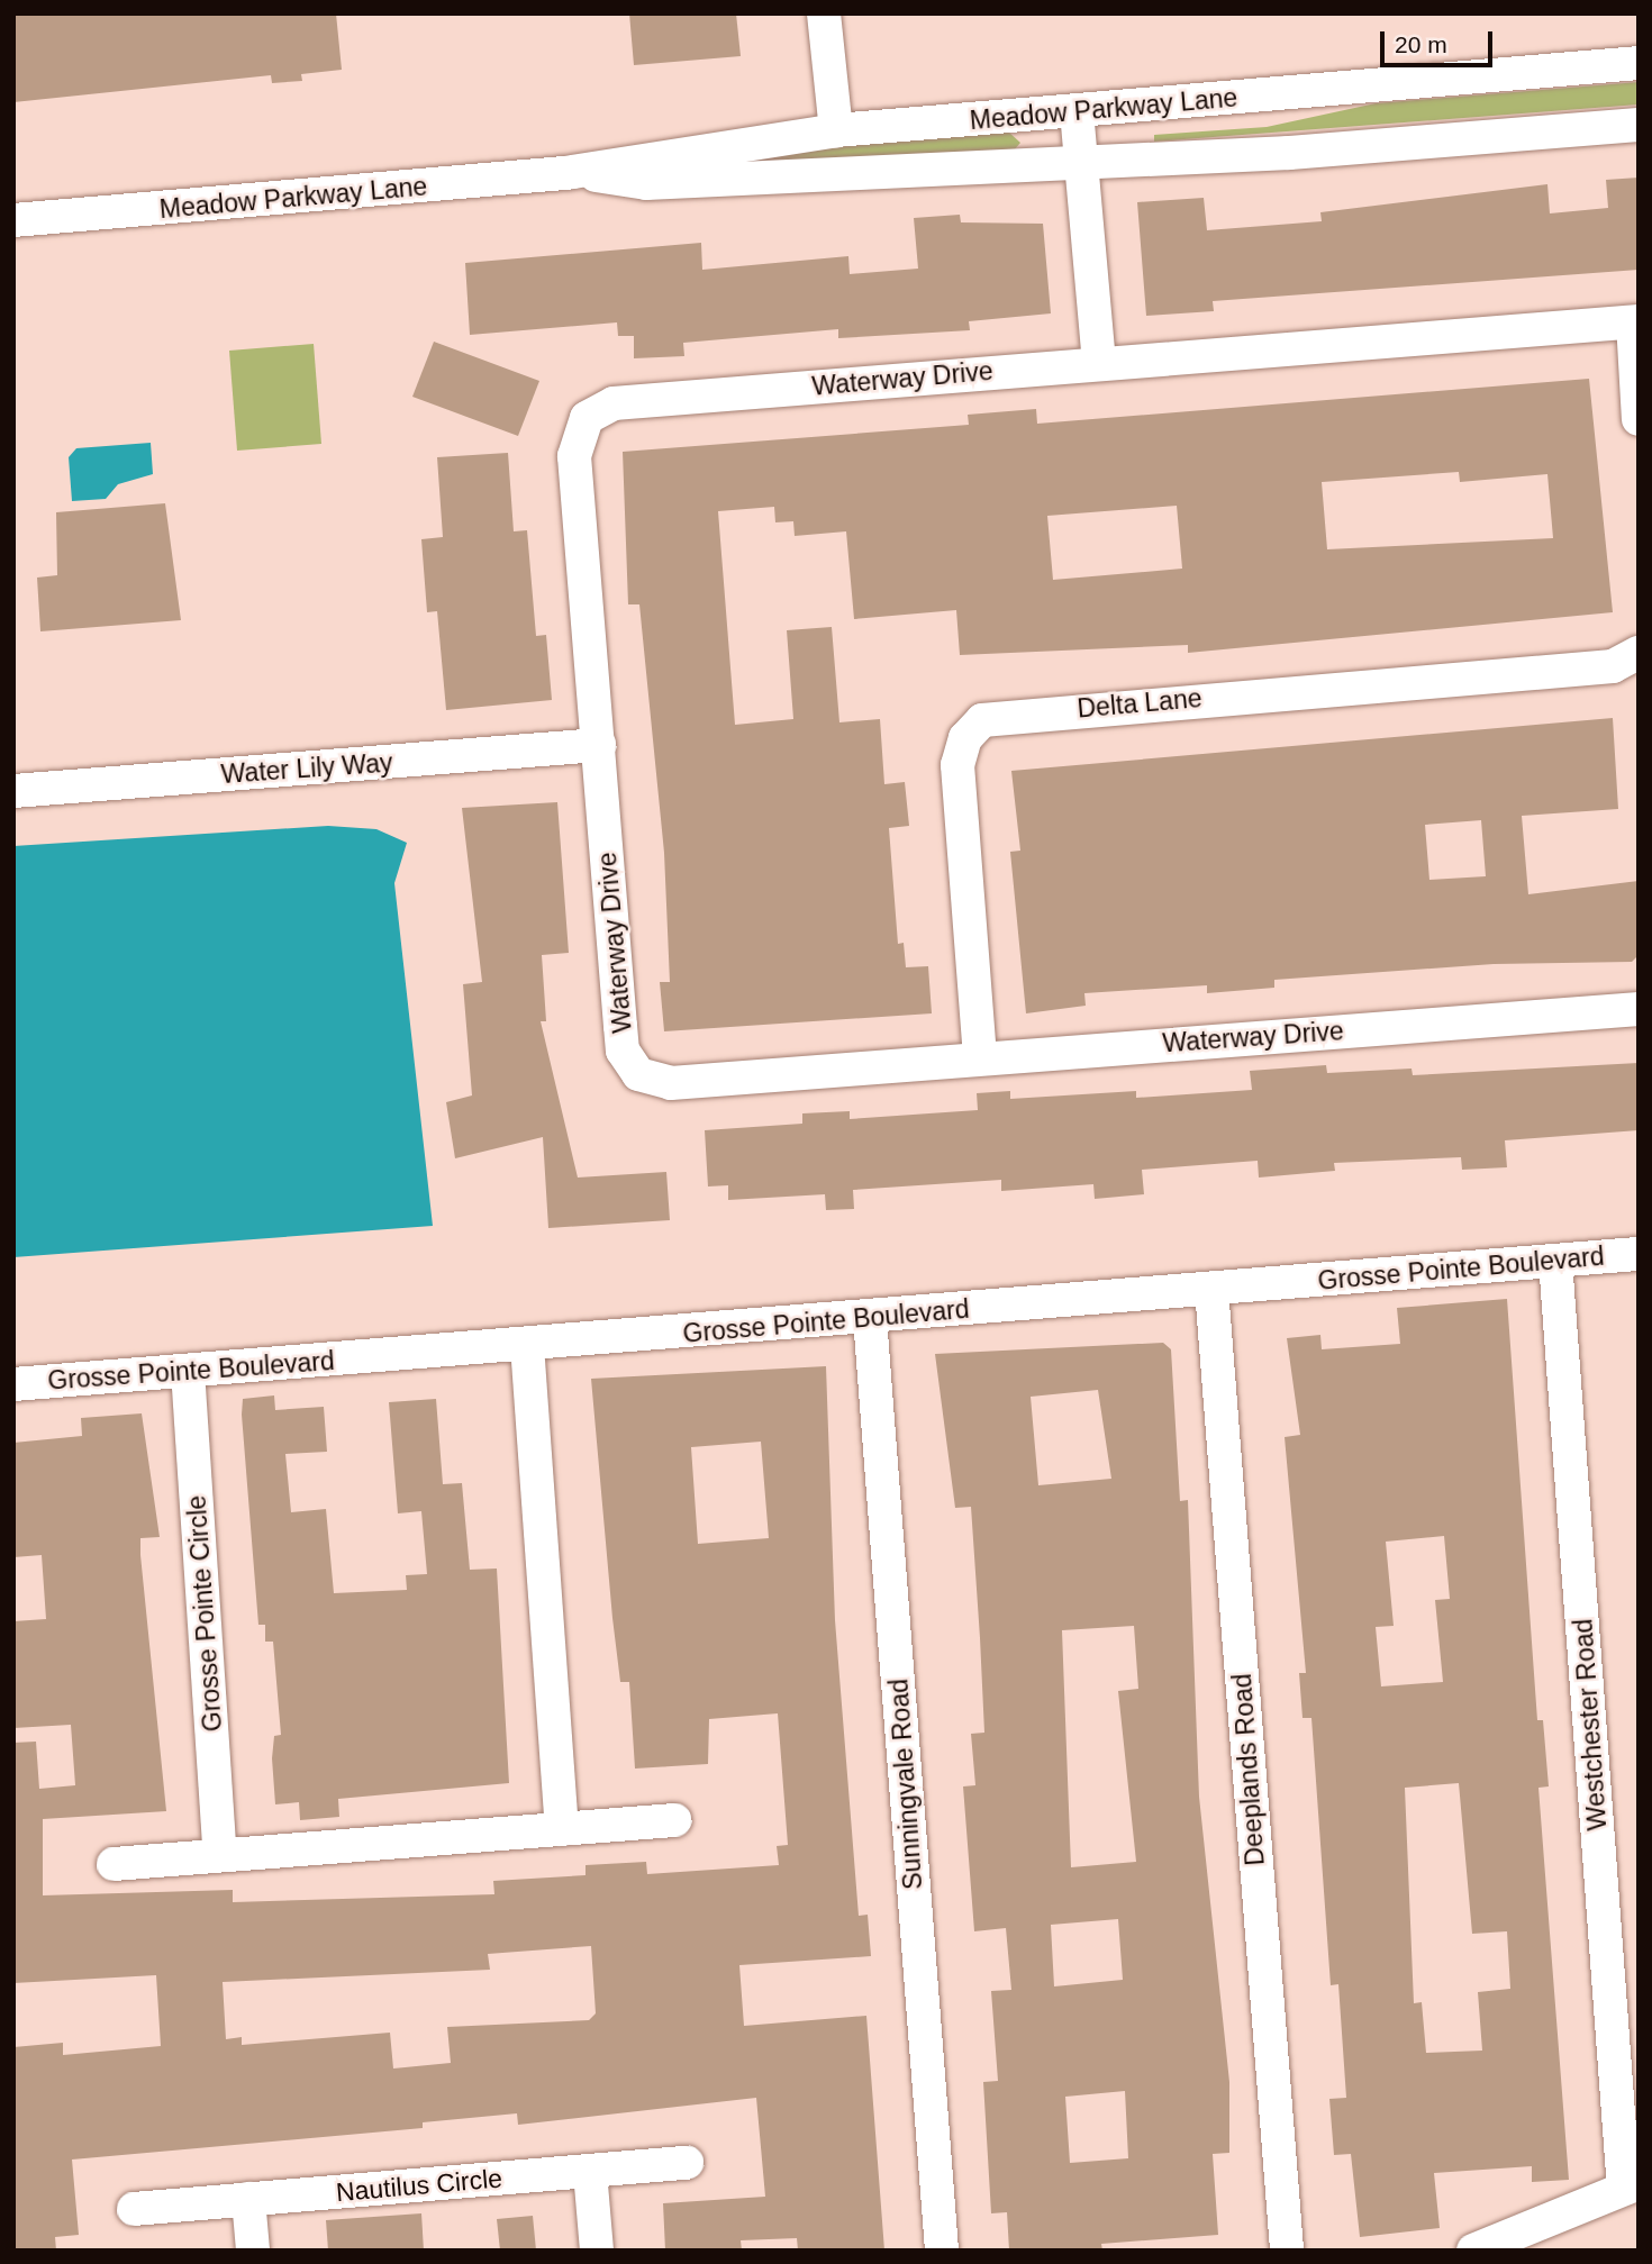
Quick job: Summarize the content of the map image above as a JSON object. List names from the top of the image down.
{
  "streets": {
    "street": [
      "Meadow Parkway Lane",
      "Waterway Drive",
      "Delta Lane",
      "Water Lily Way",
      "Grosse Pointe Boulevard",
      "Grosse Pointe Circle",
      "Westchester Road",
      "Deeplands Road",
      "Sunningvale Road",
      "Nautilus Circle"
    ]
  },
  "crossings": [
    ["Waterway Drive", "Delta Lane"],
    ["Waterway Drive", "Water Lily Way"],
    ["Grosse Pointe Boulevard", "Grosse Pointe Circle"],
    ["Grosse Pointe Boulevard", "Westchester Road"],
    ["Grosse Pointe Boulevard", "Deeplands Road"],
    ["Grosse Pointe Boulevard", "Sunningvale Road"]
  ],
  "scale_bar": "20 m"
}
